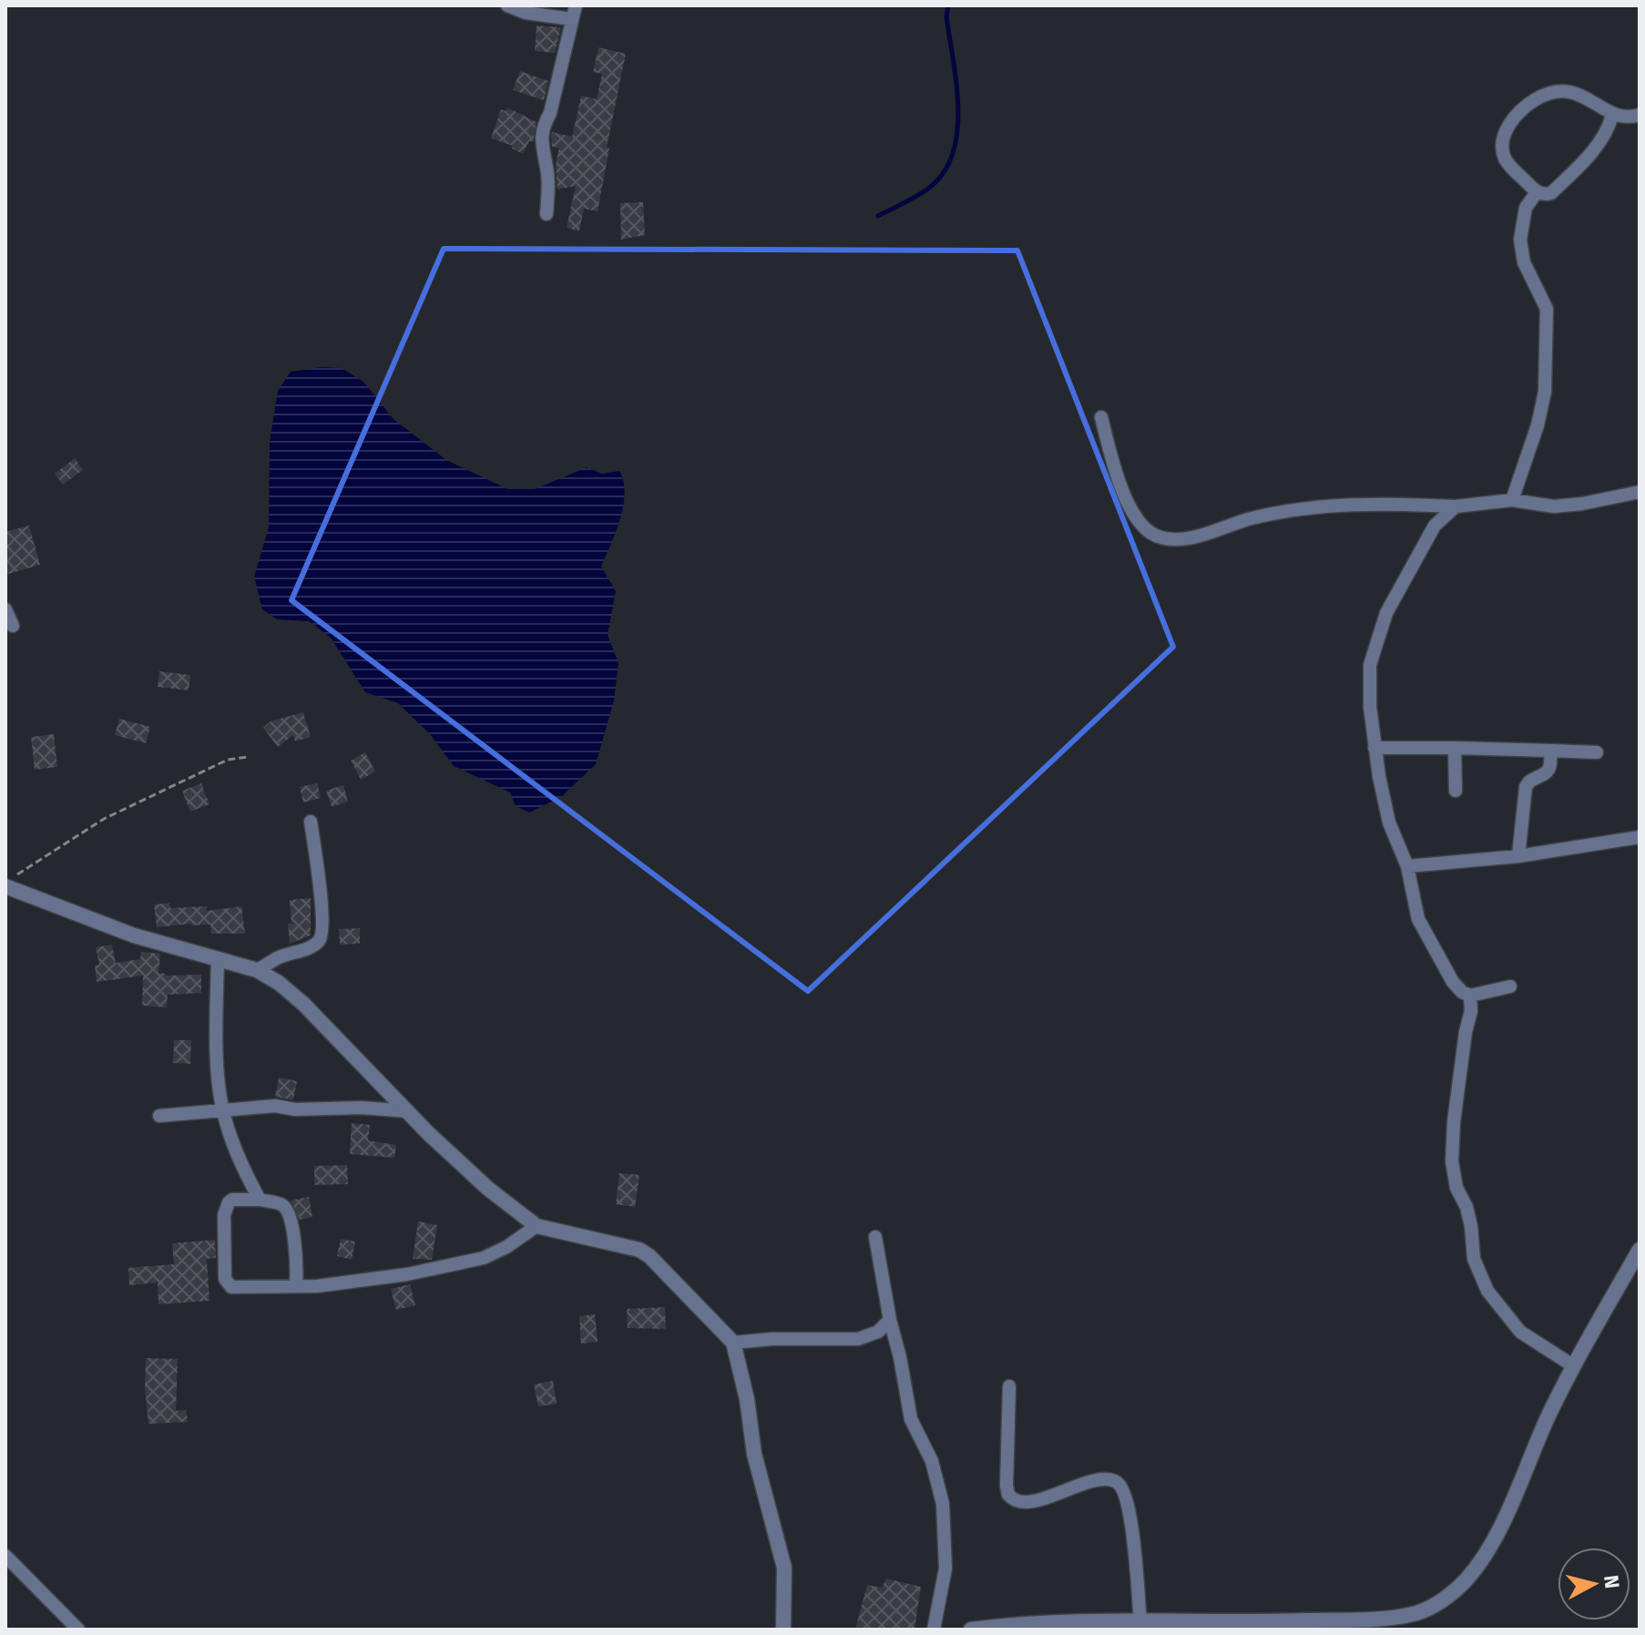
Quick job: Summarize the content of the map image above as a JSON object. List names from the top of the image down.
{
  "north": "right"
}
